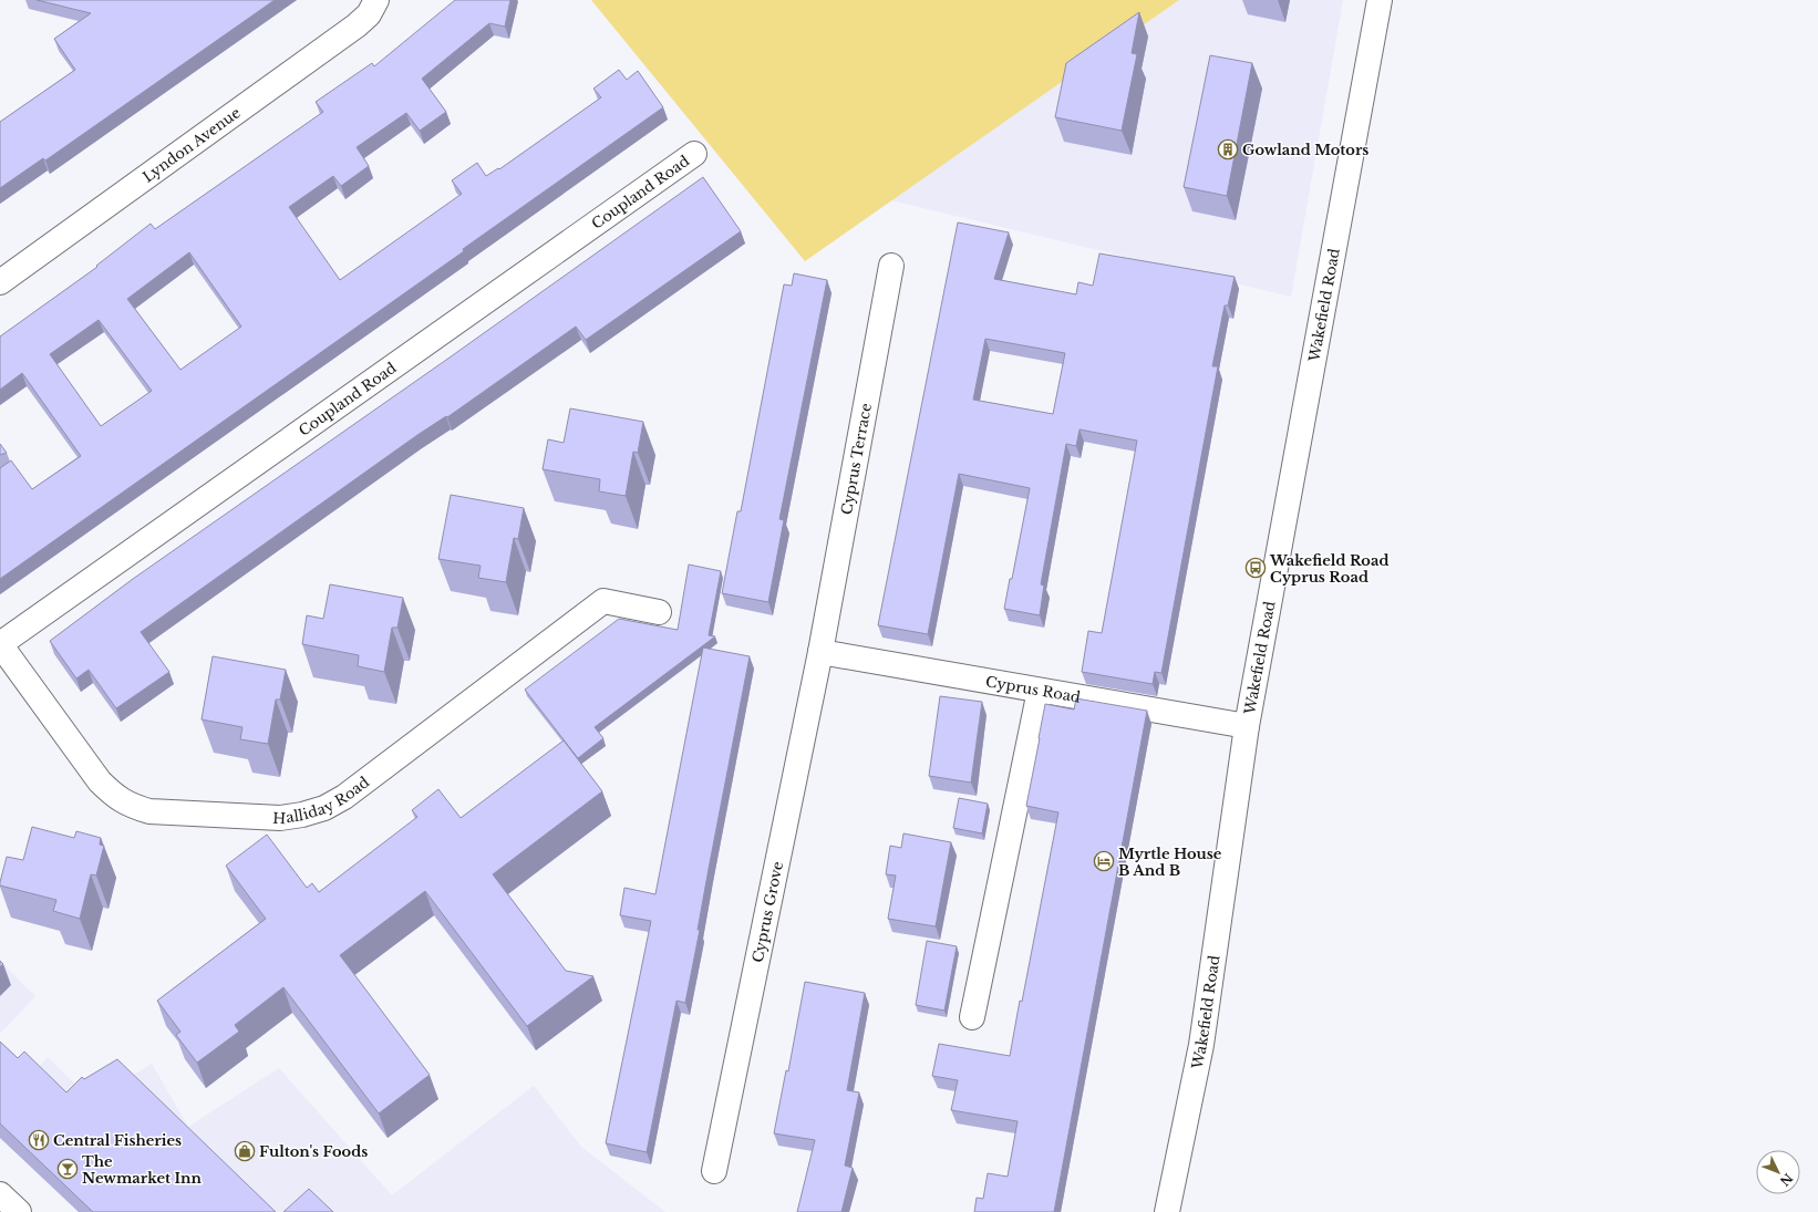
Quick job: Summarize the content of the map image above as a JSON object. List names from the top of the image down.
{
  "streets": {
    "street": [
      "Lyndon Avenue",
      "Coupland Road",
      "Wakefield Road",
      "Cyprus Terrace",
      "Cyprus Road",
      "Halliday Road",
      "Cyprus Grove"
    ]
  },
  "crossings": [
    ["Coupland Road", "Halliday Road"],
    ["Wakefield Road", "Cyprus Road"],
    ["Cyprus Terrace", "Cyprus Road"],
    ["Cyprus Terrace", "Cyprus Grove"],
    ["Cyprus Road", "Cyprus Grove"]
  ],
  "places": {
    "building": ["Gowland Motors"],
    "bus stop": ["Wakefield Road Cyprus Road"],
    "hotel": ["Myrtle House B And B"],
    "restaurant": ["Central Fisheries"],
    "shop": ["Fulton's Foods"],
    "bar": ["The Newmarket Inn"]
  },
  "north": "bottom right"
}
